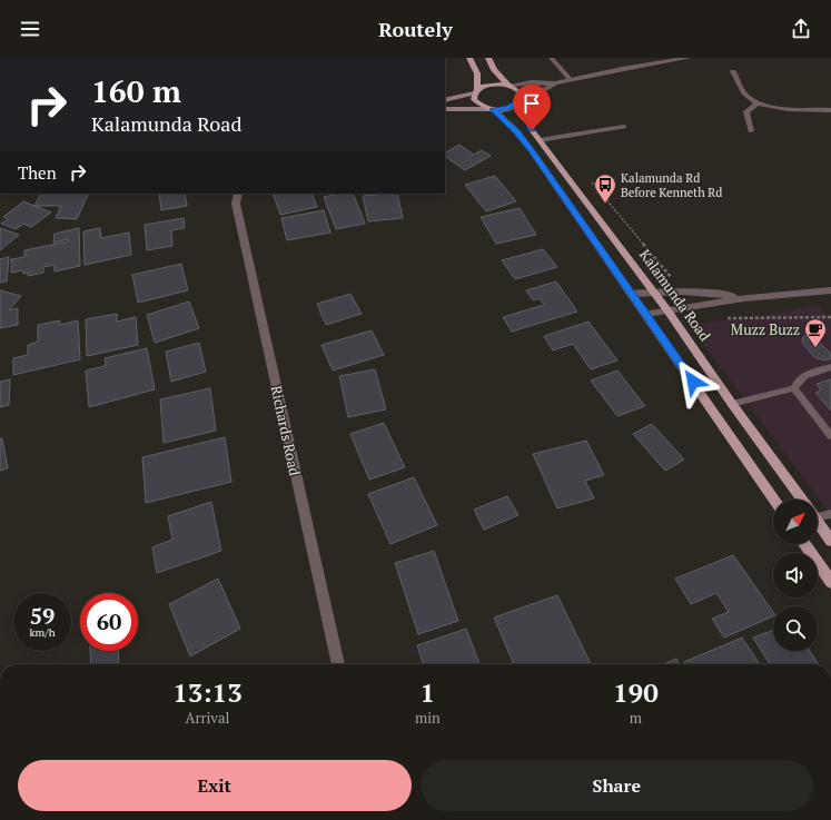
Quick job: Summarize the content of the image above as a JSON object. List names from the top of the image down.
{
  "streets": {
    "main road": ["Kalamunda Road"],
    "street": ["Richards Road"]
  },
  "places": {
    "bus stop": ["Kalamunda Rd Before Kenneth Rd"],
    "cafe": ["Muzz Buzz"]
  },
  "north": "top right",
  "page": {
    "header": "Routely",
    "turn": ["160 m", "Kalamunda Road"],
    "then": "Then",
    "speed": "59 km/h",
    "limit": "60",
    "eta": [
      "13:13",
      "Arrival",
      "1",
      "min",
      "190",
      "m"
    ],
    "buttons": ["Exit", "Share"]
  }
}
